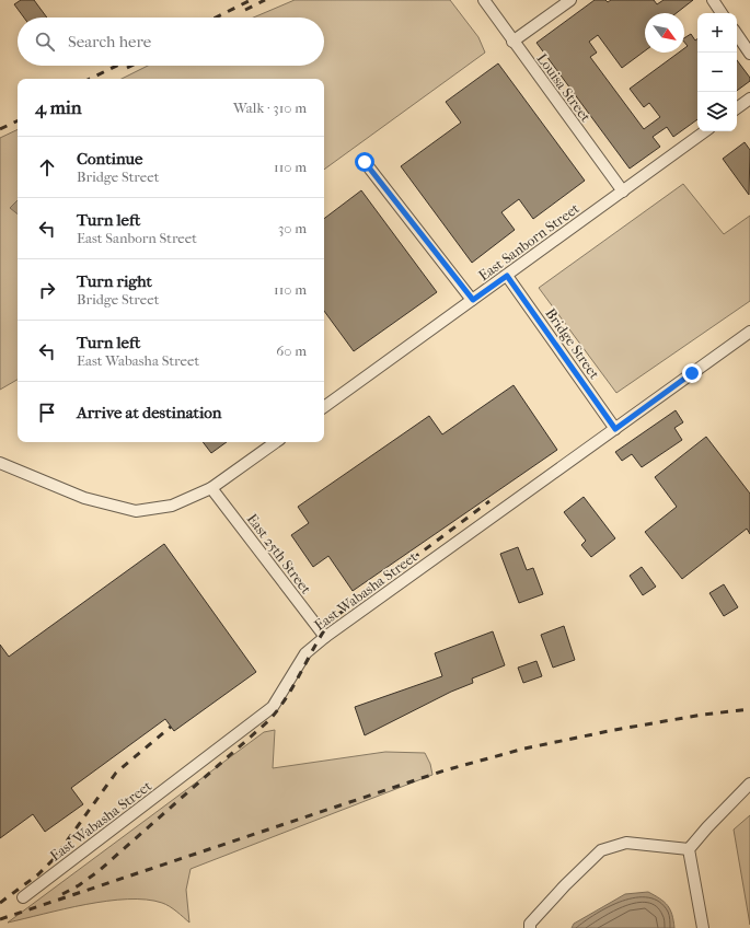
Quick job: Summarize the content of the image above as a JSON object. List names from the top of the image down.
{
  "streets": {
    "street": [
      "Louisa Street",
      "East Sanborn Street",
      "Bridge Street",
      "East 25th Street",
      "East Wabasha Street"
    ]
  },
  "crossings": [
    ["Louisa Street", "East Sanborn Street"],
    ["East Sanborn Street", "Bridge Street"],
    ["Bridge Street", "East Wabasha Street"],
    ["East 25th Street", "East Wabasha Street"]
  ],
  "north": "bottom right",
  "page": {
    "map_buttons": ["+", "−"],
    "search": "Search here",
    "heading": ["4 min", "Walk · 310 m"],
    "list": [
      ["Continue", "Bridge Street", "110 m"],
      ["Turn left", "East Sanborn Street", "30 m"],
      ["Turn right", "Bridge Street", "110 m"],
      ["Turn left", "East Wabasha Street", "60 m"],
      "Arrive at destination"
    ]
  }
}
